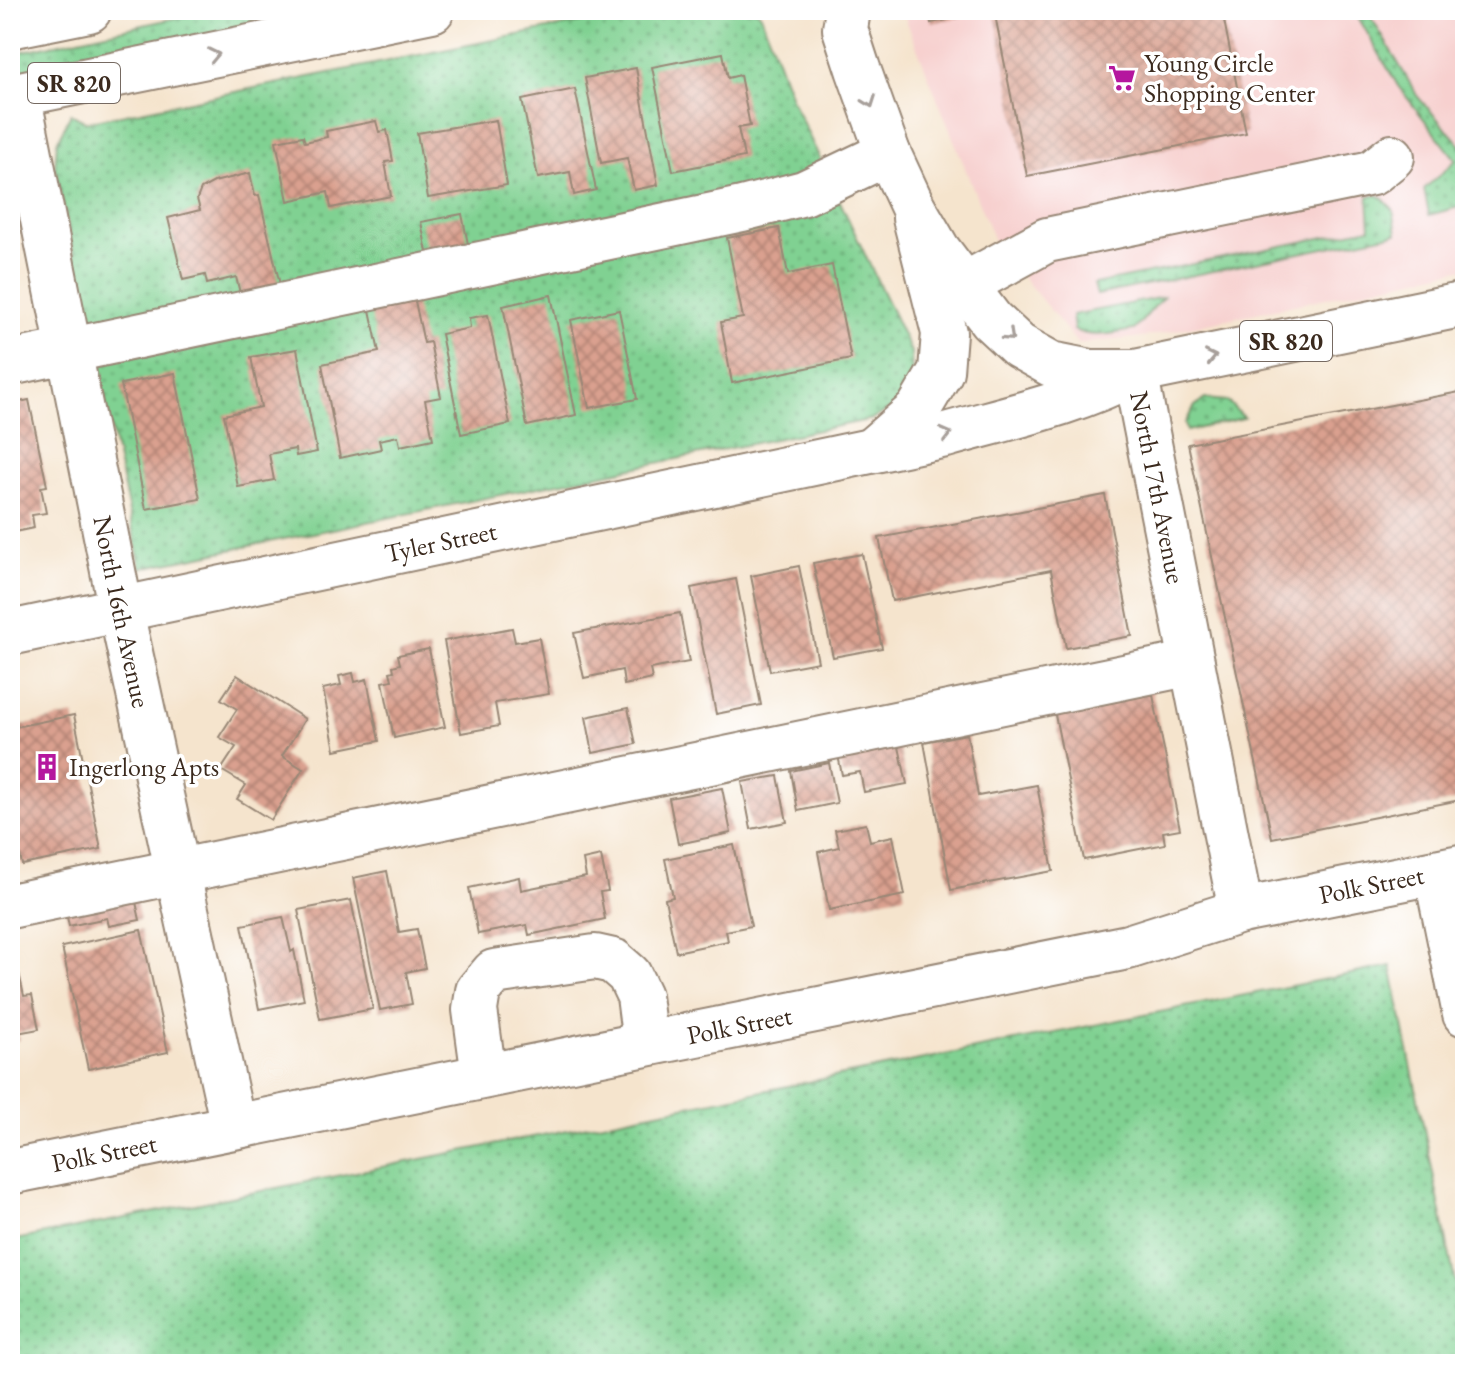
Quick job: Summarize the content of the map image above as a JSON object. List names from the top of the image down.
{
  "streets": {
    "street": [
      "SR 820",
      "North 17th Avenue",
      "Tyler Street",
      "North 16th Avenue",
      "Polk Street"
    ]
  },
  "crossings": [
    ["SR 820", "North 16th Avenue"],
    ["North 17th Avenue", "Tyler Street"],
    ["North 17th Avenue", "Polk Street"],
    ["Tyler Street", "North 16th Avenue"],
    ["North 16th Avenue", "Polk Street"]
  ],
  "places": {
    "supermarket": ["Young Circle Shopping Center"],
    "building": ["Ingerlong Apts"]
  }
}
